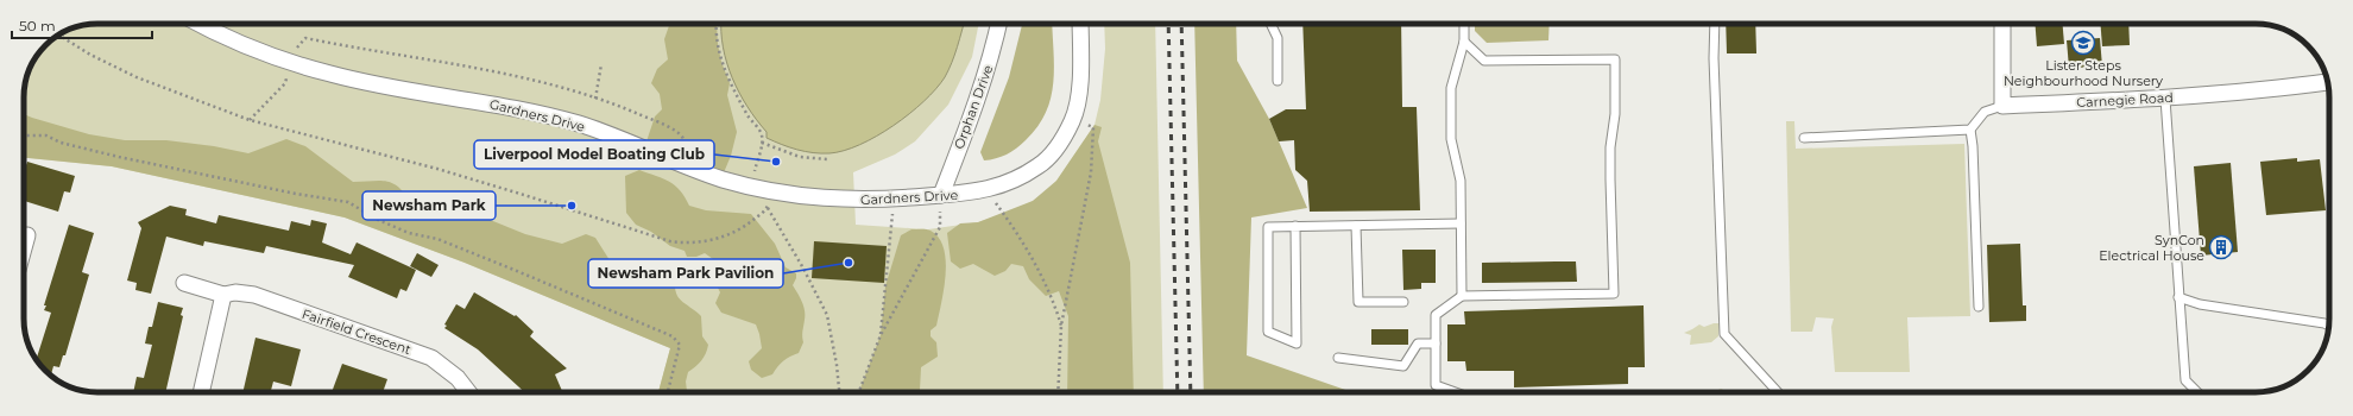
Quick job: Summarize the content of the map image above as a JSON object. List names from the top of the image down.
{
  "streets": {
    "street": [
      "Carnegie Road",
      "Orphan Drive",
      "Gardners Drive",
      "Fairfield Crescent"
    ]
  },
  "crossings": [
    ["Orphan Drive", "Gardners Drive"]
  ],
  "places": {
    "school or university": ["Lister Steps Neighbourhood Nursery"],
    "other": ["Liverpool Model Boating Club", "Newsham Park", "Newsham Park Pavilion"],
    "building": ["SynCon Electrical House"]
  },
  "scale_bar": "50 m"
}
